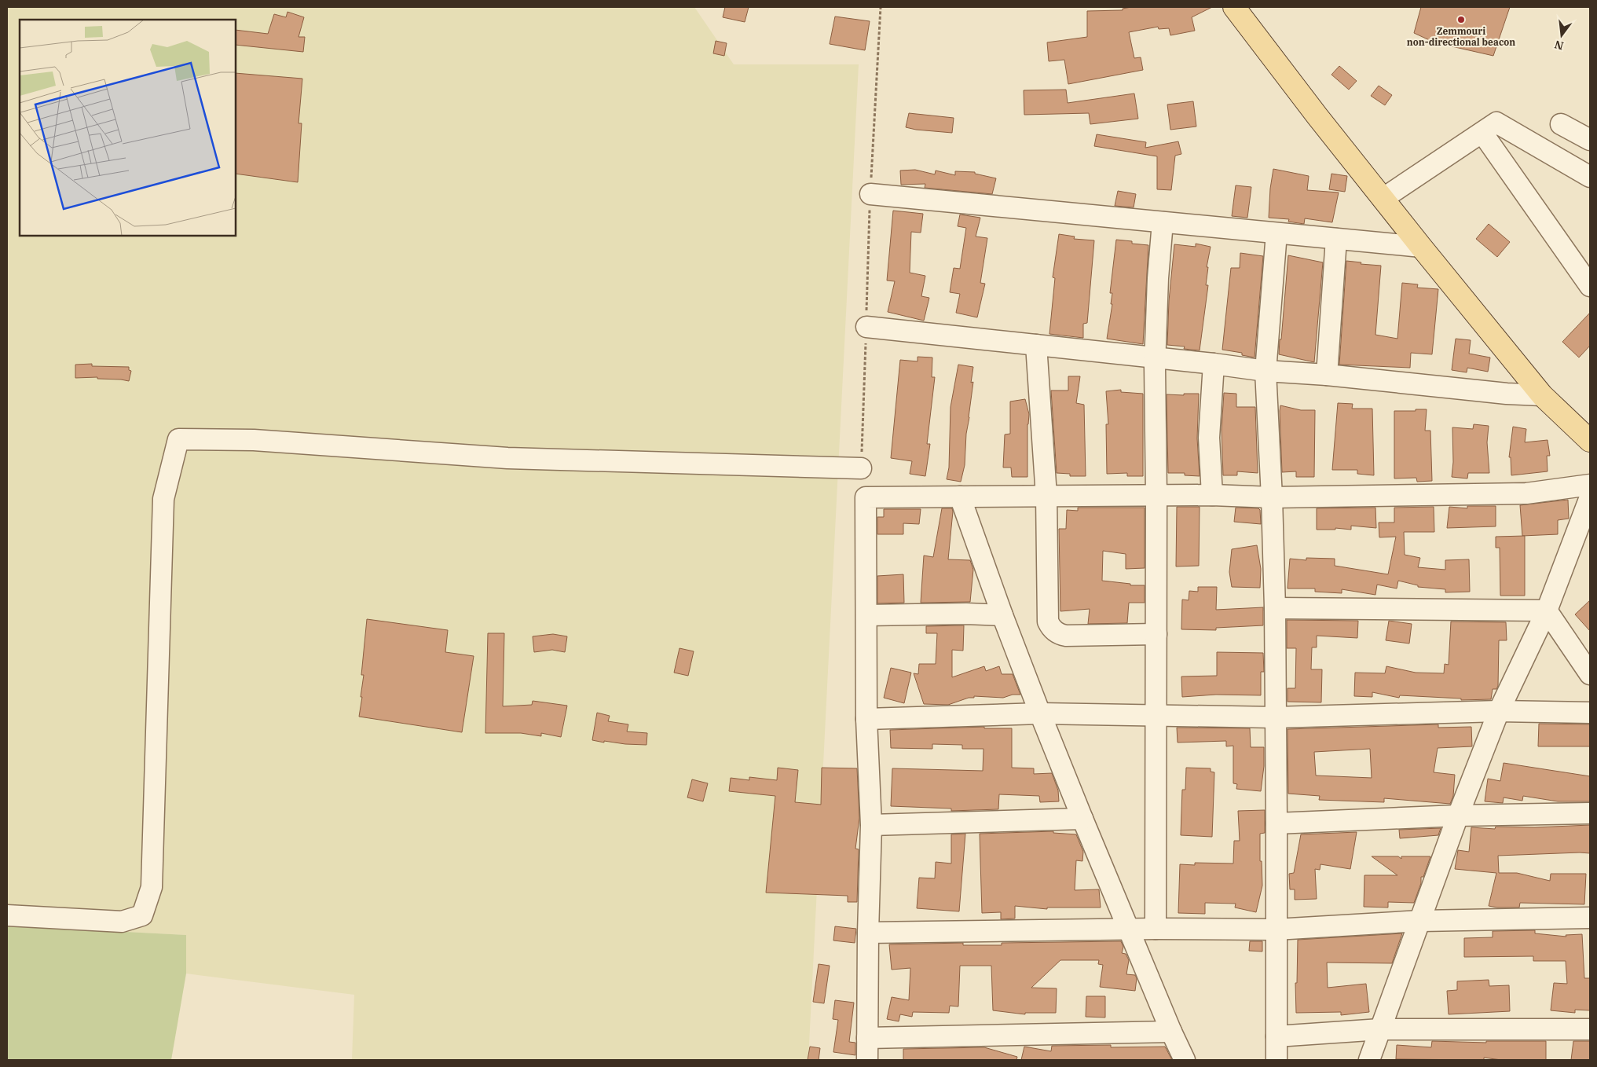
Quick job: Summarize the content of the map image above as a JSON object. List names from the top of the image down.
{
  "places": ["Zemmouri non-directional beacon"],
  "north": "bottom"
}
